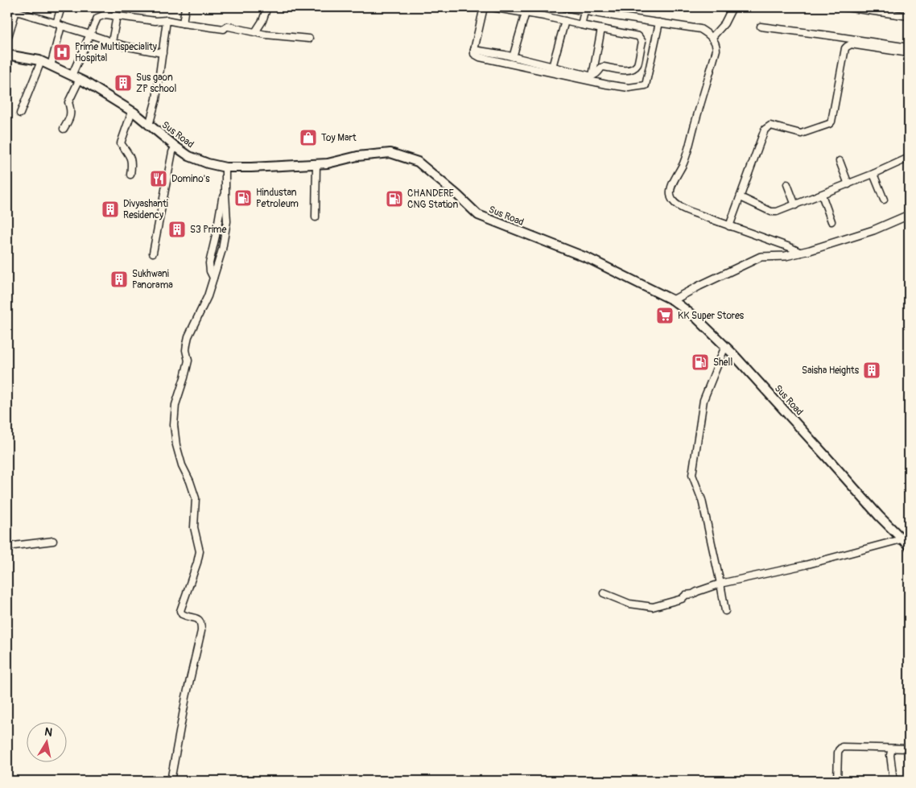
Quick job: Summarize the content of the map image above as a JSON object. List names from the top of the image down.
{
  "streets": {
    "main road": ["Sus Road"]
  },
  "places": {
    "hospital": ["Prime Multispeciality Hospital"],
    "building": [
      "Sus gaon ZP school",
      "Divyashanti Residency",
      "S3 Prime",
      "Sukhwani Panorama",
      "Saisha Heights"
    ],
    "shop": ["Toy Mart"],
    "restaurant": ["Domino's"],
    "fuel station": ["Hindustan Petroleum", "CHANDERE CNG Station", "Shell"],
    "supermarket": ["KK Super Stores"]
  },
  "north": "top"
}
